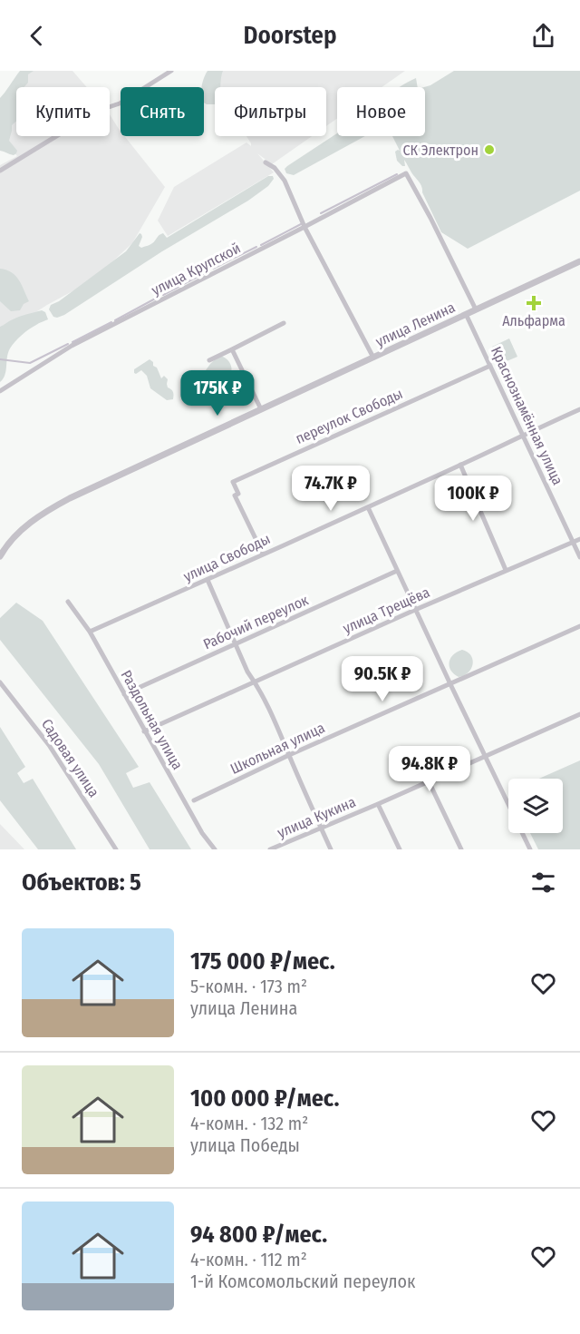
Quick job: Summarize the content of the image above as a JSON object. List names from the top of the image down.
{
  "streets": {
    "street": [
      "улица Крупской",
      "улица Ленина",
      "переулок Свободы",
      "Краснознамённая улица",
      "улица Свободы",
      "улица Трещёва",
      "Рабочий переулок",
      "Раздольная улица",
      "Школьная улица",
      "Садовая улица",
      "улица Кукина"
    ]
  },
  "crossings": [
    ["улица Крупской", "улица Ленина"],
    ["улица Ленина", "Краснознамённая улица"],
    ["переулок Свободы", "Краснознамённая улица"],
    ["переулок Свободы", "улица Свободы"],
    ["Краснознамённая улица", "улица Свободы"],
    ["Краснознамённая улица", "улица Трещёва"],
    ["улица Свободы", "Раздольная улица"],
    ["улица Трещёва", "Раздольная улица"],
    ["Рабочий переулок", "Раздольная улица"]
  ],
  "places": {
    "other": ["СК Электрон"],
    "health": ["Альфарма"]
  },
  "page": {
    "header": "Doorstep",
    "chip": [
      "Купить",
      "Снять",
      "Фильтры",
      "Новое"
    ],
    "price": [
      "175K ₽",
      "74.7K ₽",
      "100K ₽",
      "90.5K ₽",
      "94.8K ₽"
    ],
    "heading": "Объектов: 5",
    "list": [
      {
        "name": "175 000 ₽/мес.",
        "note": "5-комн. · 173 m² · улица Ленина"
      },
      {
        "name": "100 000 ₽/мес.",
        "note": "4-комн. · 132 m² · улица Победы"
      },
      {
        "name": "94 800 ₽/мес.",
        "note": "4-комн. · 112 m² · 1-й Комсомольский переулок"
      }
    ]
  }
}
